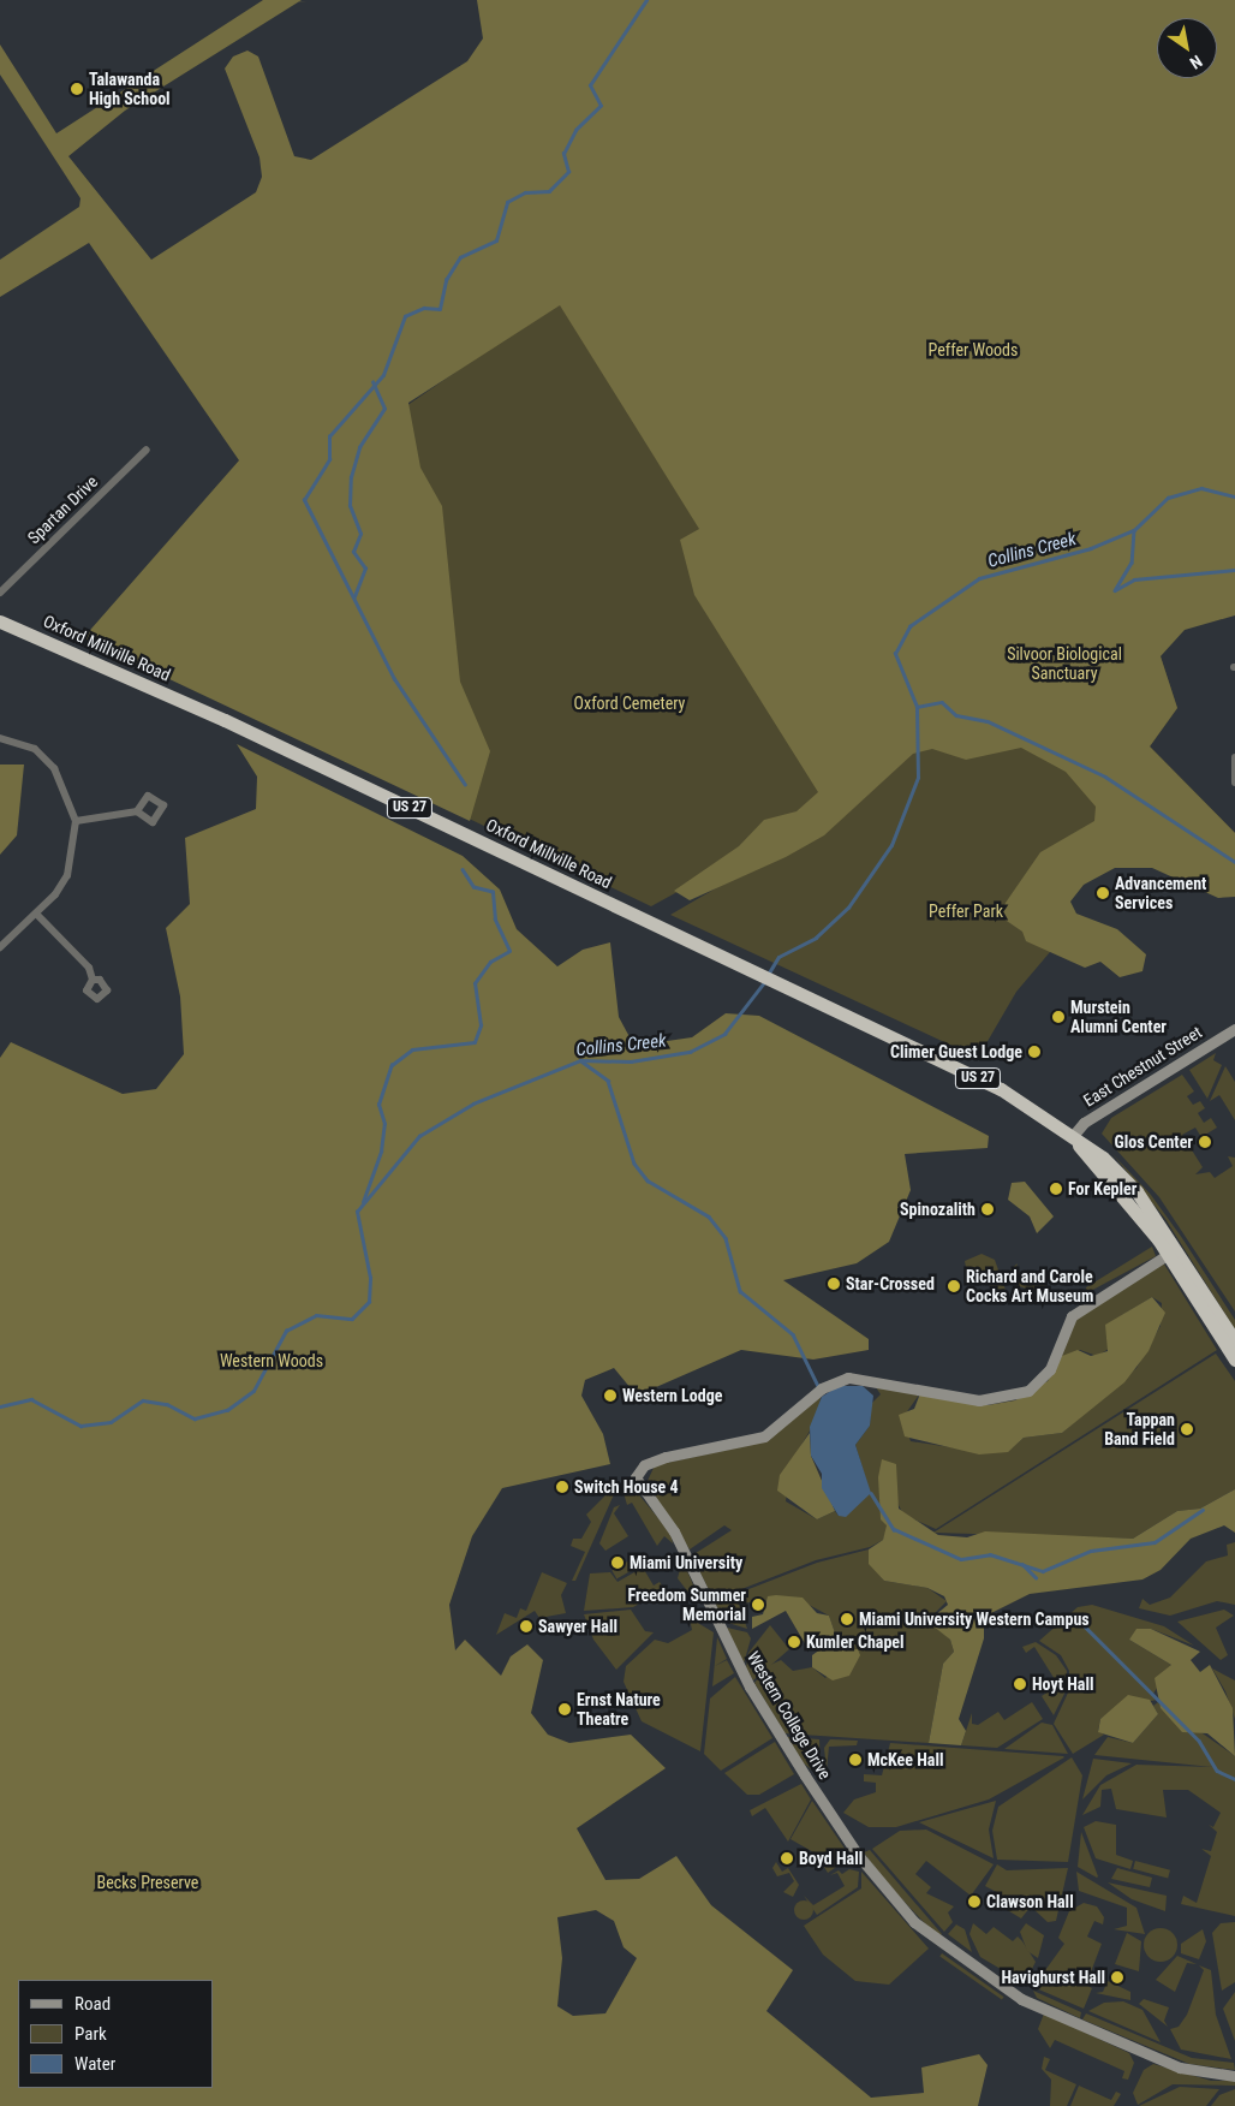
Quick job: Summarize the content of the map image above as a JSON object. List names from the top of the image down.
{
  "streets": {
    "highway": ["Oxford Millville Road", "US 27"],
    "street": ["Spartan Drive", "East Chestnut Street", "Western College Drive"]
  },
  "crossings": [
    ["Oxford Millville Road", "US 27"],
    ["Oxford Millville Road", "East Chestnut Street"],
    ["US 27", "East Chestnut Street"],
    ["US 27", "Western College Drive"]
  ],
  "water": ["Collins Creek"],
  "parks": [
    "Peffer Woods",
    "Silvoor Biological Sanctuary",
    "Oxford Cemetery",
    "Peffer Park",
    "Western Woods",
    "Becks Preserve"
  ],
  "places": [
    "Talawanda High School",
    "Advancement Services",
    "Murstein Alumni Center",
    "Climer Guest Lodge",
    "Glos Center",
    "For Kepler",
    "Spinozalith",
    "Star-Crossed",
    "Richard and Carole Cocks Art Museum",
    "Western Lodge",
    "Tappan Band Field",
    "Switch House 4",
    "Miami University",
    "Freedom Summer Memorial",
    "Miami University Western Campus",
    "Sawyer Hall",
    "Kumler Chapel",
    "Hoyt Hall",
    "Ernst Nature Theatre",
    "McKee Hall",
    "Boyd Hall",
    "Clawson Hall",
    "Havighurst Hall"
  ],
  "legend": ["Road", "Park", "Water"],
  "north": "bottom right"
}
